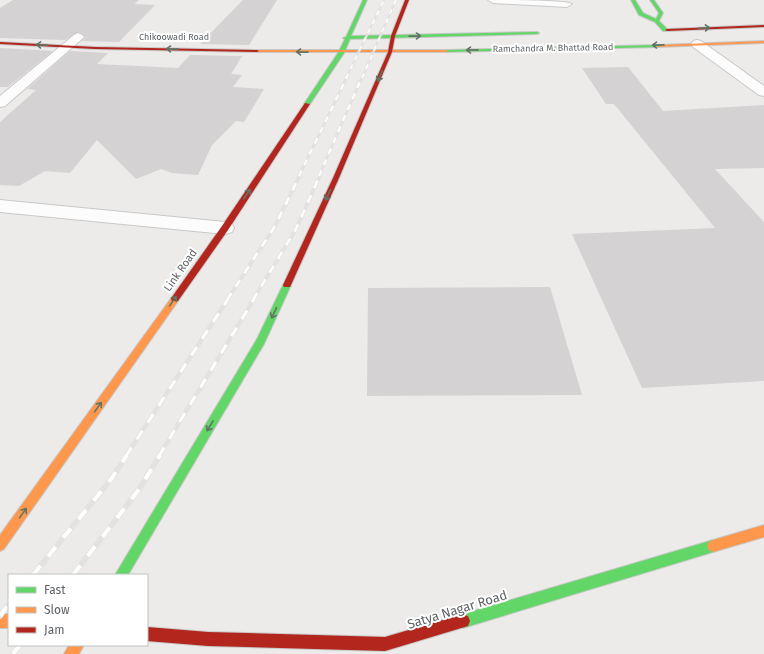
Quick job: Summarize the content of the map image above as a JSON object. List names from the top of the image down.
{
  "streets": {
    "main road": [
      "Chikoowadi Road",
      "Ramchandra M. Bhattad Road",
      "Link Road",
      "Satya Nagar Road"
    ]
  },
  "crossings": [
    ["Chikoowadi Road", "Ramchandra M. Bhattad Road"],
    ["Chikoowadi Road", "Link Road"],
    ["Ramchandra M. Bhattad Road", "Link Road"]
  ],
  "one_way": ["Chikoowadi Road"],
  "legend": ["Fast", "Slow", "Jam"]
}
